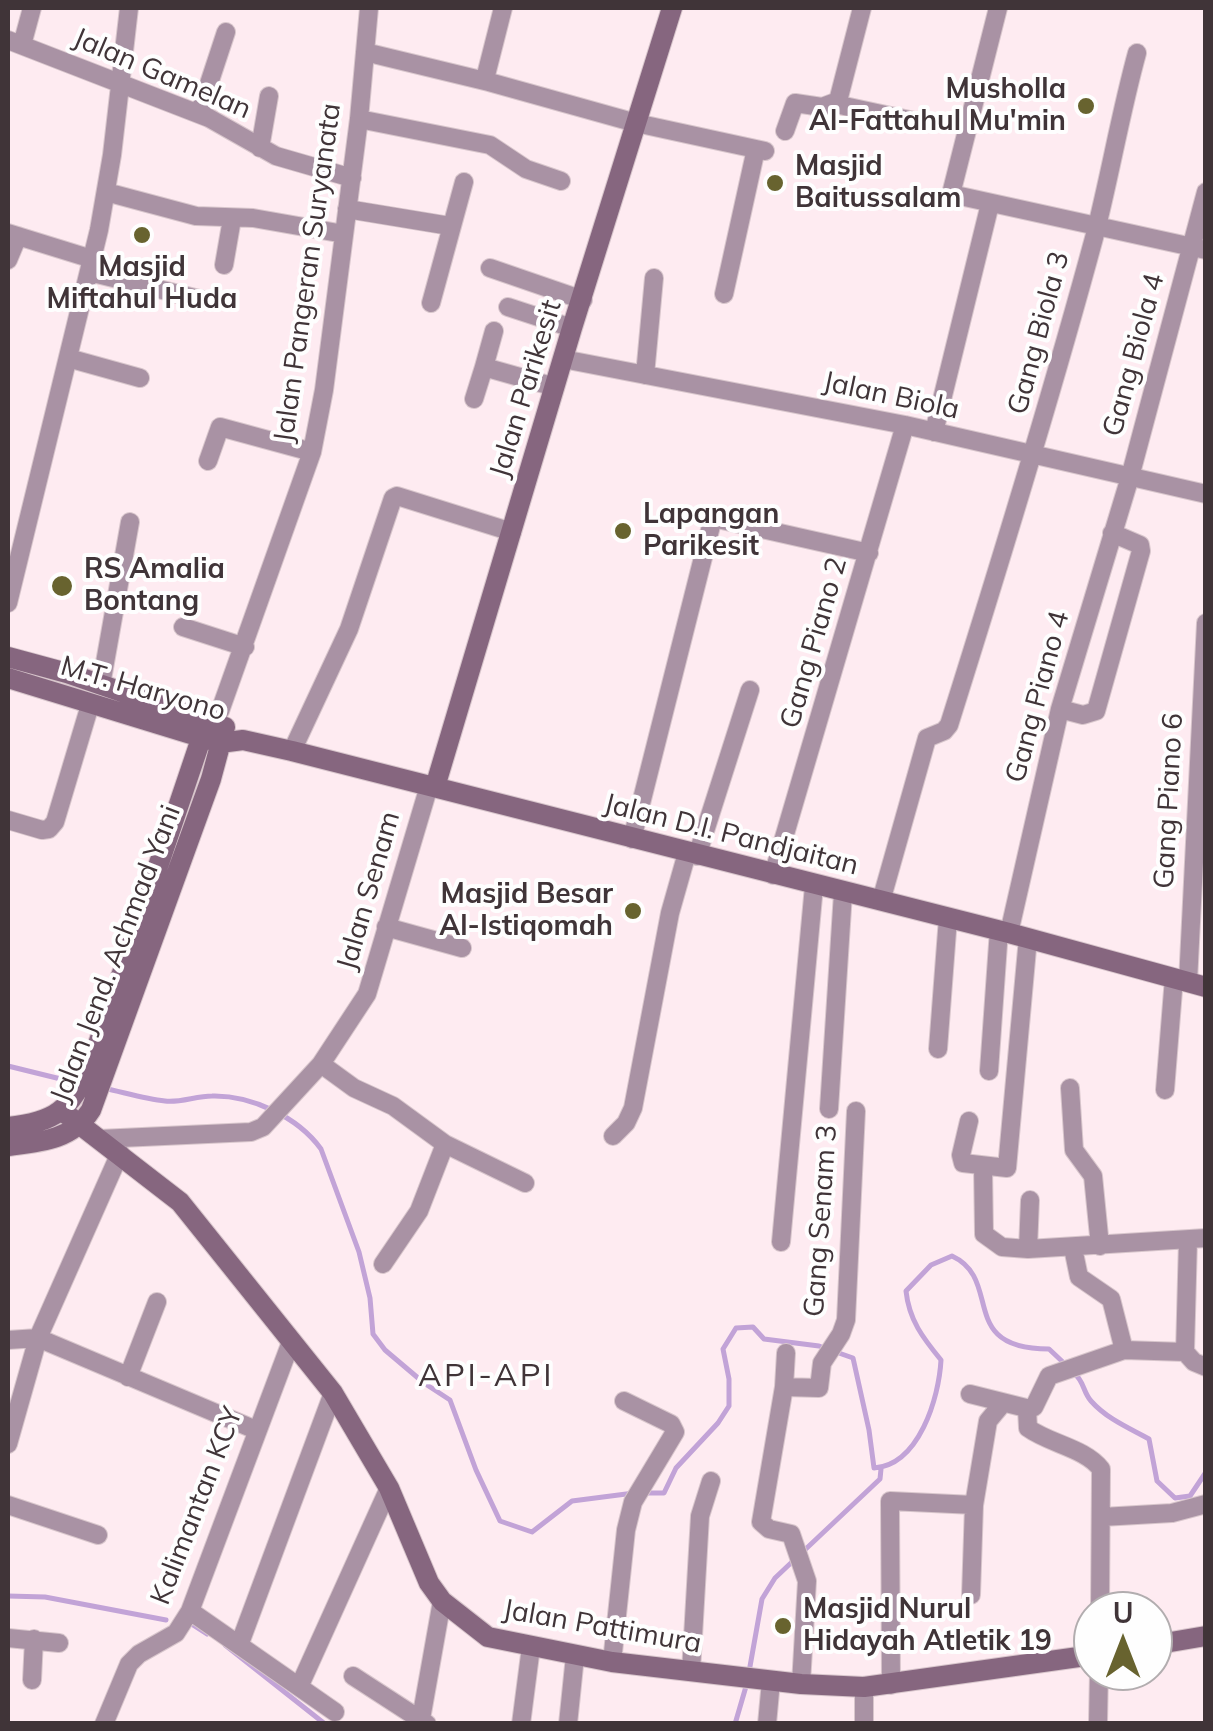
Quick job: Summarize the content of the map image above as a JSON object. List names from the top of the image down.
{
  "streets": {
    "street": [
      "Jalan Gamelan",
      "Jalan Pangeran Suryanata",
      "Gang Biola 3",
      "Gang Biola 4",
      "Jalan Parikesit",
      "Jalan Biola",
      "Gang Piano 2",
      "M.T. Haryono",
      "Gang Piano 4",
      "Gang Piano 6",
      "Jalan D.I. Pandjaitan",
      "Jalan Senam",
      "Jalan Jend. Achmad Yani",
      "Gang Senam 3",
      "Kalimantan KCY",
      "Jalan Pattimura"
    ]
  },
  "crossings": [
    ["Jalan Gamelan", "Jalan Pangeran Suryanata"],
    ["Jalan Pangeran Suryanata", "M.T. Haryono"],
    ["Jalan Pangeran Suryanata", "Jalan Jend. Achmad Yani"],
    ["Gang Biola 3", "Jalan Biola"],
    ["Gang Biola 3", "Jalan D.I. Pandjaitan"],
    ["Gang Biola 4", "Jalan Biola"],
    ["Gang Biola 4", "Gang Piano 4"],
    ["Jalan Parikesit", "Jalan Biola"],
    ["Jalan Parikesit", "Jalan D.I. Pandjaitan"],
    ["Jalan Parikesit", "Jalan Senam"],
    ["Jalan Biola", "Gang Piano 2"],
    ["Jalan Biola", "Gang Piano 4"],
    ["Gang Piano 2", "Jalan D.I. Pandjaitan"],
    ["M.T. Haryono", "Jalan D.I. Pandjaitan"],
    ["M.T. Haryono", "Jalan Jend. Achmad Yani"],
    ["Gang Piano 4", "Jalan D.I. Pandjaitan"],
    ["Gang Piano 6", "Jalan D.I. Pandjaitan"],
    ["Jalan D.I. Pandjaitan", "Jalan Senam"],
    ["Jalan D.I. Pandjaitan", "Gang Senam 3"],
    ["Jalan Senam", "Jalan Pattimura"],
    ["Jalan Jend. Achmad Yani", "Jalan Pattimura"],
    ["Kalimantan KCY", "Jalan Pattimura"]
  ],
  "districts": ["API-API"],
  "places": [
    "Musholla Al-Fattahul Mu'min",
    "Masjid Baitussalam",
    "Masjid Miftahul Huda",
    "Lapangan Parikesit",
    "RS Amalia Bontang",
    "Masjid Besar Al-Istiqomah",
    "Masjid Nurul Hidayah Atletik 19"
  ],
  "north": "top"
}
